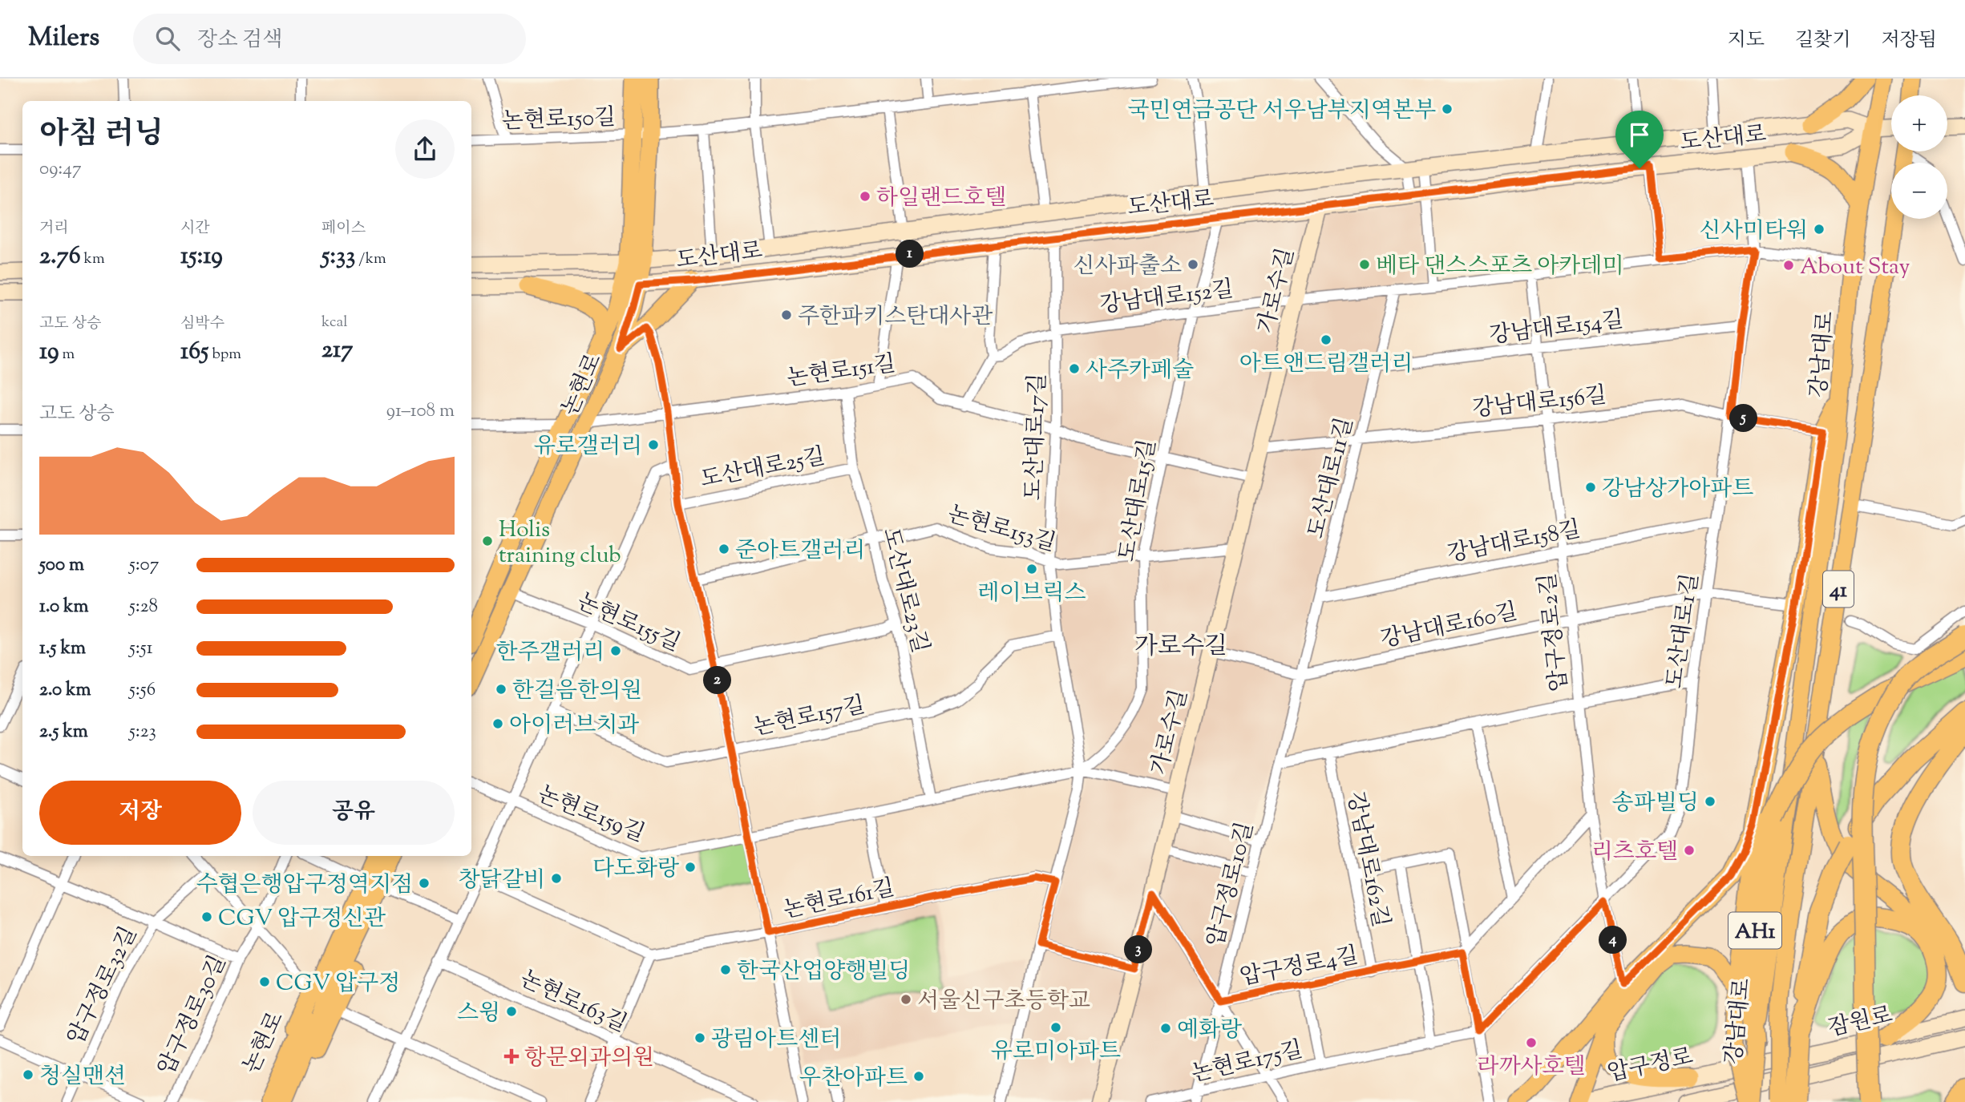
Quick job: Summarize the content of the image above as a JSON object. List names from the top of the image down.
{
  "streets": {
    "highway": ["AH1"],
    "main road": [
      "도산대로",
      "가로수길",
      "강남대로",
      "논현로",
      "41",
      "잠원로",
      "압구정로"
    ],
    "street": [
      "논현로150길",
      "강남대로152길",
      "강남대로154길",
      "논현로151길",
      "강남대로156길",
      "도산대로17길",
      "도산대로25길",
      "도산대로11길",
      "도산대로15길",
      "논현로153길",
      "강남대로158길",
      "도산대로23길",
      "논현로155길",
      "강남대로160길",
      "도산대로1길",
      "압구정로2길",
      "논현로157길",
      "논현로159길",
      "강남대로162길",
      "압구정로10길",
      "논현로161길",
      "압구정로4길",
      "압구정로32길",
      "논현로163길",
      "압구정로30길",
      "논현로175길"
    ]
  },
  "crossings": [
    ["논현로150길", "논현로"],
    ["도산대로", "가로수길"],
    ["도산대로", "강남대로"],
    ["도산대로", "논현로"],
    ["도산대로", "도산대로17길"],
    ["도산대로", "도산대로15길"],
    ["도산대로", "도산대로1길"],
    ["가로수길", "강남대로152길"],
    ["가로수길", "논현로151길"],
    ["가로수길", "강남대로156길"],
    ["가로수길", "논현로153길"],
    ["가로수길", "강남대로160길"],
    ["가로수길", "논현로159길"],
    ["강남대로152길", "강남대로"],
    ["강남대로152길", "도산대로17길"],
    ["강남대로152길", "도산대로11길"],
    ["강남대로152길", "도산대로15길"],
    ["강남대로152길", "도산대로1길"],
    ["강남대로152길", "압구정로2길"],
    ["강남대로154길", "도산대로11길"],
    ["강남대로154길", "도산대로1길"],
    ["강남대로154길", "압구정로2길"],
    ["강남대로", "AH1"],
    ["논현로151길", "논현로"],
    ["논현로151길", "도산대로17길"],
    ["논현로151길", "도산대로25길"],
    ["논현로151길", "도산대로15길"],
    ["논현로151길", "도산대로23길"],
    ["논현로", "논현로155길"],
    ["강남대로156길", "도산대로11길"],
    ["강남대로156길", "도산대로1길"],
    ["강남대로156길", "압구정로2길"],
    ["도산대로17길", "도산대로15길"],
    ["도산대로17길", "논현로153길"],
    ["도산대로17길", "논현로157길"],
    ["도산대로17길", "논현로159길"],
    ["도산대로17길", "논현로161길"],
    ["도산대로25길", "논현로153길"],
    ["도산대로25길", "도산대로23길"],
    ["도산대로25길", "논현로155길"],
    ["도산대로25길", "논현로157길"],
    ["도산대로25길", "논현로159길"],
    ["도산대로25길", "논현로161길"],
    ["도산대로11길", "강남대로158길"],
    ["도산대로11길", "강남대로160길"],
    ["도산대로11길", "압구정로10길"],
    ["도산대로15길", "논현로153길"],
    ["도산대로15길", "논현로159길"],
    ["논현로153길", "도산대로23길"],
    ["강남대로158길", "도산대로1길"],
    ["강남대로158길", "압구정로2길"],
    ["도산대로23길", "논현로155길"],
    ["도산대로23길", "논현로157길"],
    ["도산대로23길", "논현로159길"],
    ["강남대로160길", "도산대로1길"],
    ["강남대로160길", "압구정로2길"],
    ["강남대로160길", "압구정로10길"],
    ["도산대로1길", "압구정로2길"],
    ["도산대로1길", "논현로175길"],
    ["강남대로162길", "압구정로4길"],
    ["압구정로10길", "압구정로4길"],
    ["압구정로10길", "논현로175길"],
    ["압구정로4길", "논현로175길"],
    ["잠원로", "압구정로"]
  ],
  "districts": ["가로수길"],
  "places": {
    "other": [
      "국민연금공단 서우남부지역본부",
      "하일랜드호텔",
      "신사미타워",
      "신사파출소",
      "베타 댄스스포츠 아카데미",
      "About Stay",
      "주한파키스탄대사관",
      "아트앤드림갤러리",
      "사주카페술",
      "유로갤러리",
      "강남상가아파트",
      "Holis training club",
      "준아트갤러리",
      "레이브릭스",
      "한주갤러리",
      "한걸음한의원",
      "아이러브치과",
      "송파빌딩",
      "리츠호텔",
      "다도화랑",
      "창닭갈비",
      "수협은행압구정역지점",
      "CGV 압구정신관",
      "한국산업양행빌딩",
      "CGV 압구정",
      "서울신구초등학교",
      "스윙",
      "유로미아파트",
      "예화랑",
      "광림아트센터",
      "라까사호텔",
      "청실맨션",
      "우찬아파트"
    ],
    "health": ["항문외과의원"]
  },
  "page": {
    "header": "Milers",
    "search": "장소 검색",
    "nav": ["지도", "길찾기", "저장됨"],
    "map_buttons": ["+", "−"],
    "heading": ["아침 러닝", "09:47"],
    "stats": [
      ["거리", "2.76 km"],
      ["시간", "15:19"],
      ["페이스", "5:33 /km"],
      ["고도 상승", "19 m"],
      ["심박수", "165 bpm"],
      ["kcal", "217"]
    ],
    "pins": [
      "1",
      "5",
      "2",
      "4",
      "3"
    ],
    "chart": ["고도 상승", "91–108 m"],
    "list": [
      {
        "name": "500 m",
        "note": "5:07"
      },
      {
        "name": "1.0 km",
        "note": "5:28"
      },
      {
        "name": "1.5 km",
        "note": "5:51"
      },
      {
        "name": "2.0 km",
        "note": "5:56"
      },
      {
        "name": "2.5 km",
        "note": "5:23"
      }
    ],
    "buttons": ["저장", "공유"]
  }
}
